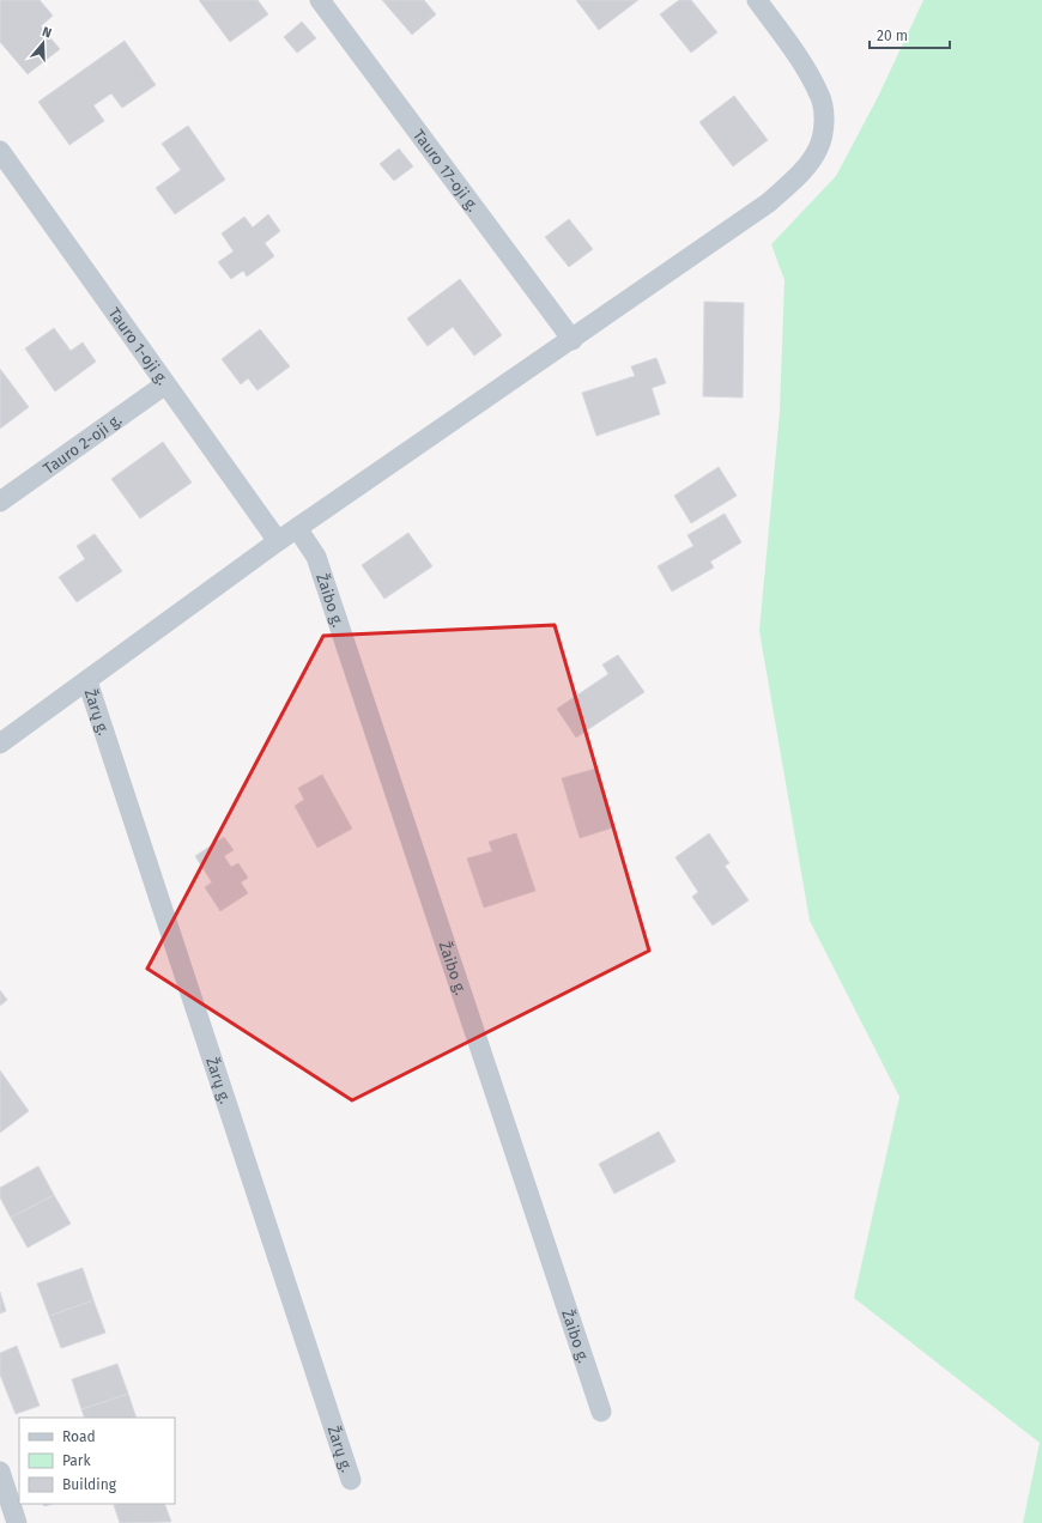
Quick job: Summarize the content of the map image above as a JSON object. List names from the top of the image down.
{
  "streets": {
    "street": [
      "Tauro 17-oji g.",
      "Tauro 1-oji g.",
      "Tauro 2-oji g.",
      "Žaibo g.",
      "Žarų g."
    ]
  },
  "crossings": [
    ["Tauro 1-oji g.", "Tauro 2-oji g."]
  ],
  "legend": ["Road", "Park", "Building"],
  "scale_bar": "20 m",
  "north": "top"
}
